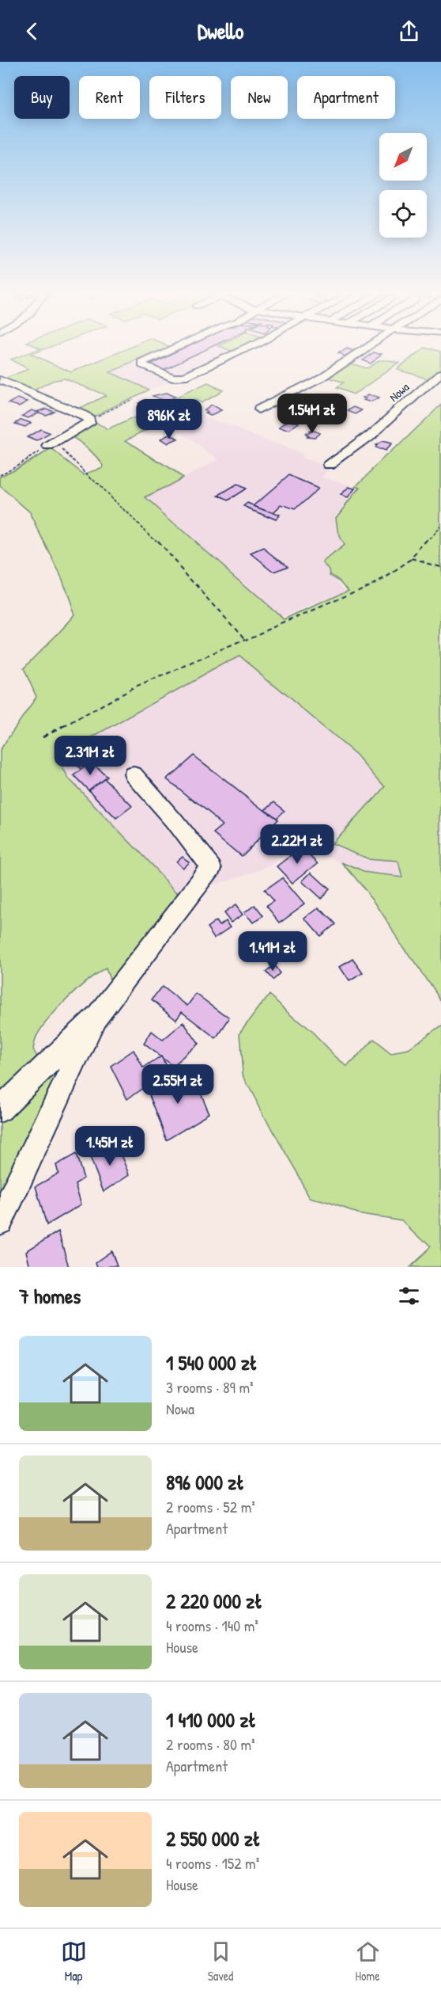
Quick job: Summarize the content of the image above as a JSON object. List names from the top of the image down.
{
  "streets": {
    "street": ["Nowa"]
  },
  "north": "bottom left",
  "page": {
    "header": "Dwello",
    "chip": [
      "Buy",
      "Rent",
      "Filters",
      "New",
      "Apartment"
    ],
    "price": [
      "1.54M zł",
      "896K zł",
      "2.31M zł",
      "2.22M zł",
      "1.41M zł",
      "2.55M zł",
      "1.45M zł"
    ],
    "heading": "7 homes",
    "list": [
      {
        "name": "1 540 000 zł",
        "note": "3 rooms · 89 m² · Nowa"
      },
      {
        "name": "896 000 zł",
        "note": "2 rooms · 52 m² · Apartment"
      },
      {
        "name": "2 220 000 zł",
        "note": "4 rooms · 140 m² · House"
      },
      {
        "name": "1 410 000 zł",
        "note": "2 rooms · 80 m² · Apartment"
      },
      {
        "name": "2 550 000 zł",
        "note": "4 rooms · 152 m² · House"
      }
    ],
    "tabs": ["Map", "Saved", "Home"]
  }
}
